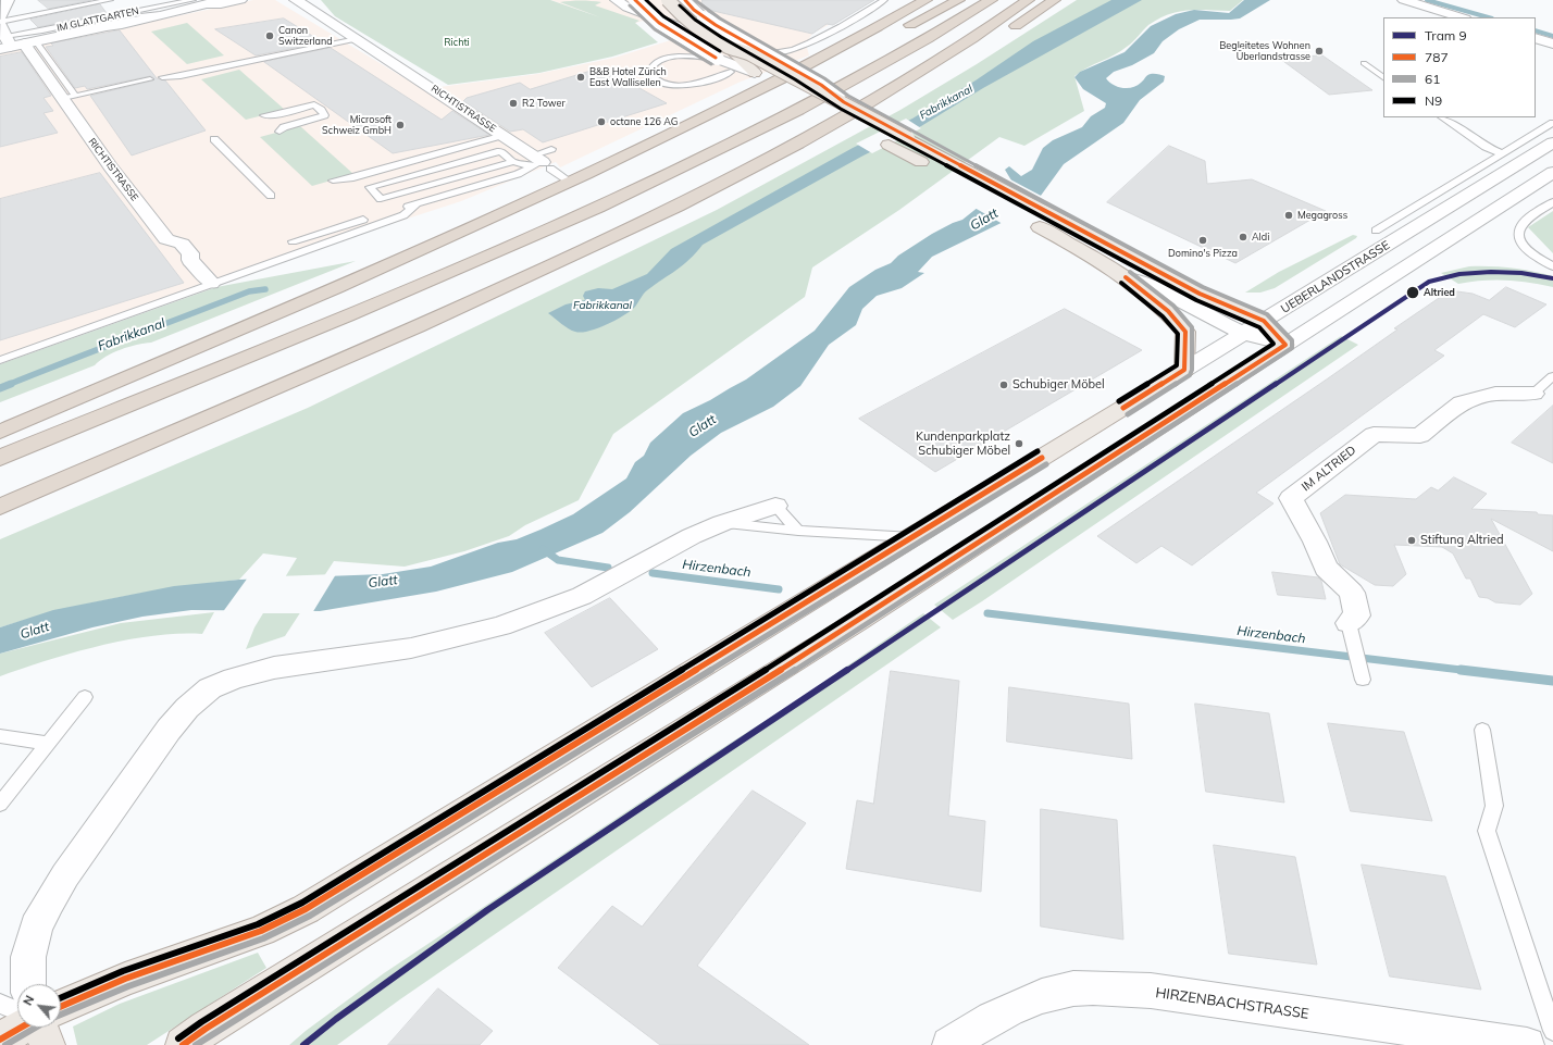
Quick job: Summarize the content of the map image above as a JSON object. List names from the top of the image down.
{
  "streets": {
    "main road": ["UEBERLANDSTRASSE"],
    "street": ["RICHTISTRASSE", "IM ALTRIED", "HIRZENBACHSTRASSE"],
    "lane": ["IM GLATTGARTEN"]
  },
  "crossings": [
    ["IM GLATTGARTEN", "RICHTISTRASSE"]
  ],
  "water": ["Fabrikkanal", "Glatt", "Hirzenbach"],
  "parks": ["Richti"],
  "places": [
    "Canon Switzerland",
    "Begleitetes Wohnen Überlandstrasse",
    "B&B Hotel Zürich East Wallisellen",
    "R2 Tower",
    "octane 126 AG",
    "Microsoft Schweiz GmbH",
    "Megagross",
    "Aldi",
    "Domino's Pizza",
    "Altried",
    "Schubiger Möbel",
    "Kundenparkplatz Schubiger Möbel",
    "Stiftung Altried"
  ],
  "lines": [
    "transit line 787",
    "transit line 61",
    "transit line N9",
    "tram line 9"
  ],
  "legend": [
    "Tram 9",
    "787",
    "61",
    "N9"
  ],
  "north": "top left"
}
